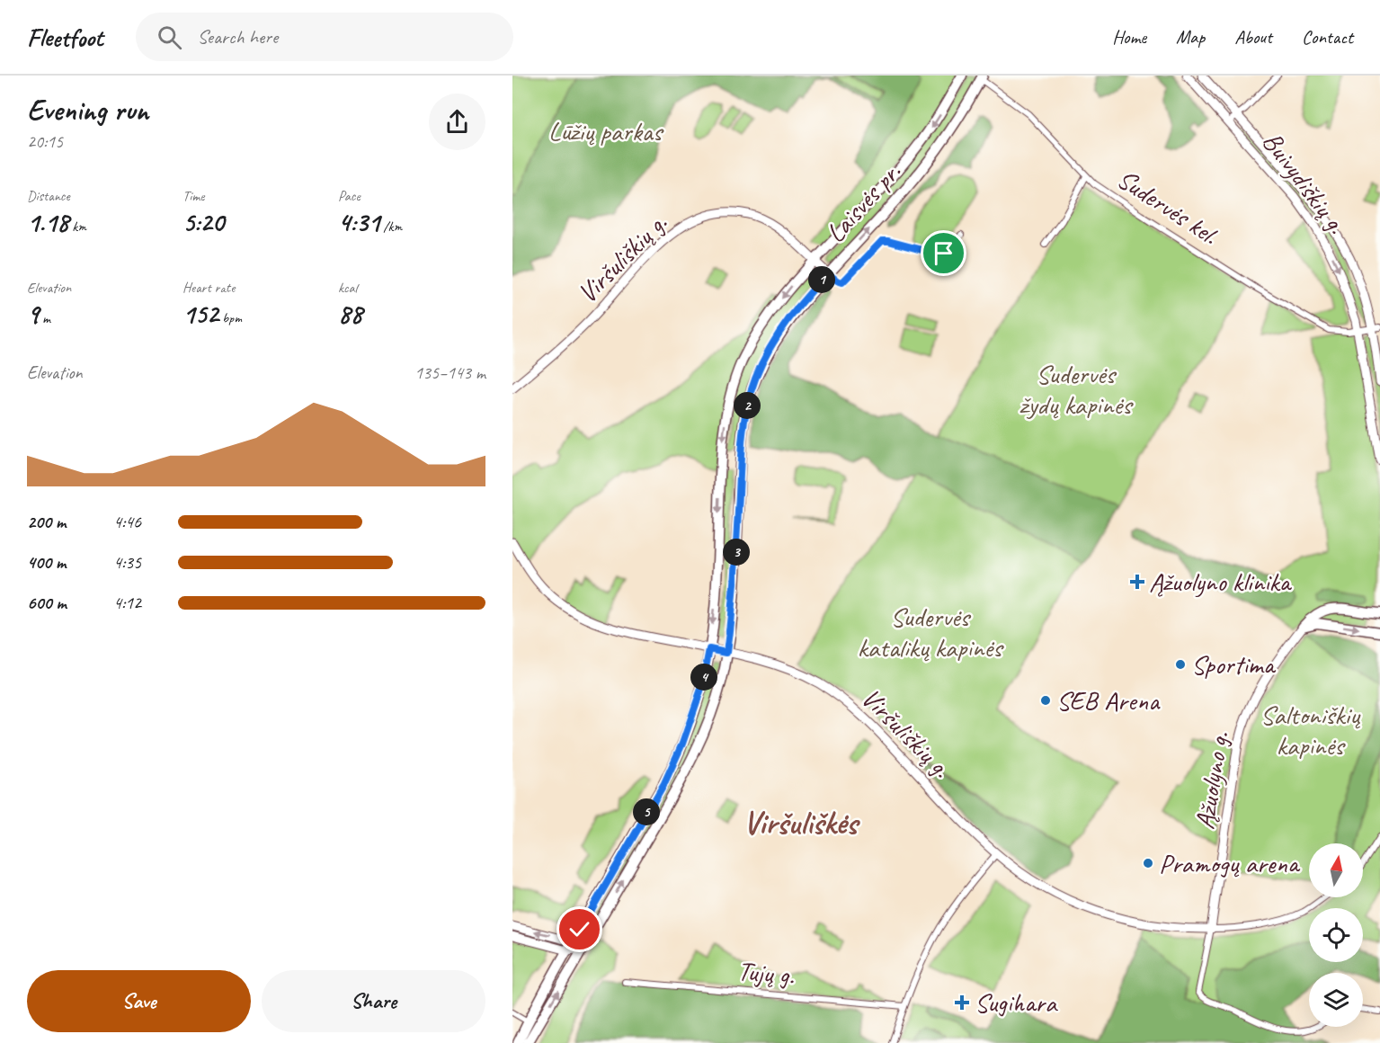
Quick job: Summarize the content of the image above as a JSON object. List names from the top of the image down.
{
  "streets": {
    "main road": [
      "Buivydiškių g.",
      "Laisvės pr.",
      "Viršuliškių g.",
      "Ąžuolyno g."
    ],
    "street": ["Sudervės kel.", "Tujų g."]
  },
  "crossings": [
    ["Buivydiškių g.", "Sudervės kel."],
    ["Laisvės pr.", "Sudervės kel."],
    ["Laisvės pr.", "Viršuliškių g."],
    ["Viršuliškių g.", "Ąžuolyno g."]
  ],
  "districts": ["Viršuliškės"],
  "parks": [
    "Lūžių parkas",
    "Sudervės žydų kapinės",
    "Sudervės katalikų kapinės",
    "Saltoniškių kapinės"
  ],
  "places": {
    "health": ["Ąžuolyno klinika", "Sugihara"],
    "other": ["Sportima", "SEB Arena", "Pramogų arena"]
  },
  "north": "top",
  "page": {
    "header": "Fleetfoot",
    "search": "Search here",
    "nav": [
      "Home",
      "Map",
      "About",
      "Contact"
    ],
    "heading": ["Evening run", "20:15"],
    "stats": [
      ["Distance", "1.18 km"],
      ["Time", "5:20"],
      ["Pace", "4:31 /km"],
      ["Elevation", "9 m"],
      ["Heart rate", "152 bpm"],
      ["kcal", "88"]
    ],
    "pins": [
      "1",
      "2",
      "3",
      "4",
      "5"
    ],
    "chart": ["Elevation", "135–143 m"],
    "list": [
      {
        "name": "200 m",
        "note": "4:46"
      },
      {
        "name": "400 m",
        "note": "4:35"
      },
      {
        "name": "600 m",
        "note": "4:12"
      }
    ],
    "buttons": ["Save", "Share"]
  }
}
